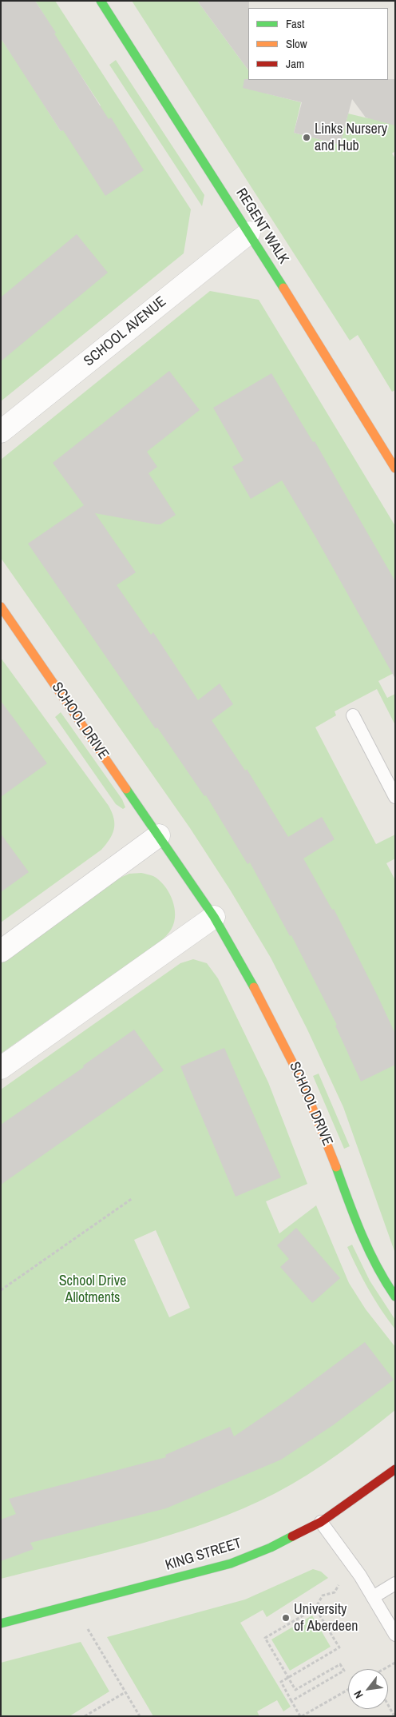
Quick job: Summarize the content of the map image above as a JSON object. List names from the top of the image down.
{
  "streets": {
    "street": [
      "REGENT WALK",
      "SCHOOL AVENUE",
      "SCHOOL DRIVE",
      "KING STREET"
    ]
  },
  "crossings": [
    ["REGENT WALK", "SCHOOL AVENUE"]
  ],
  "parks": ["School Drive Allotments"],
  "places": ["Links Nursery and Hub", "University of Aberdeen"],
  "legend": ["Fast", "Slow", "Jam"],
  "north": "bottom left"
}
